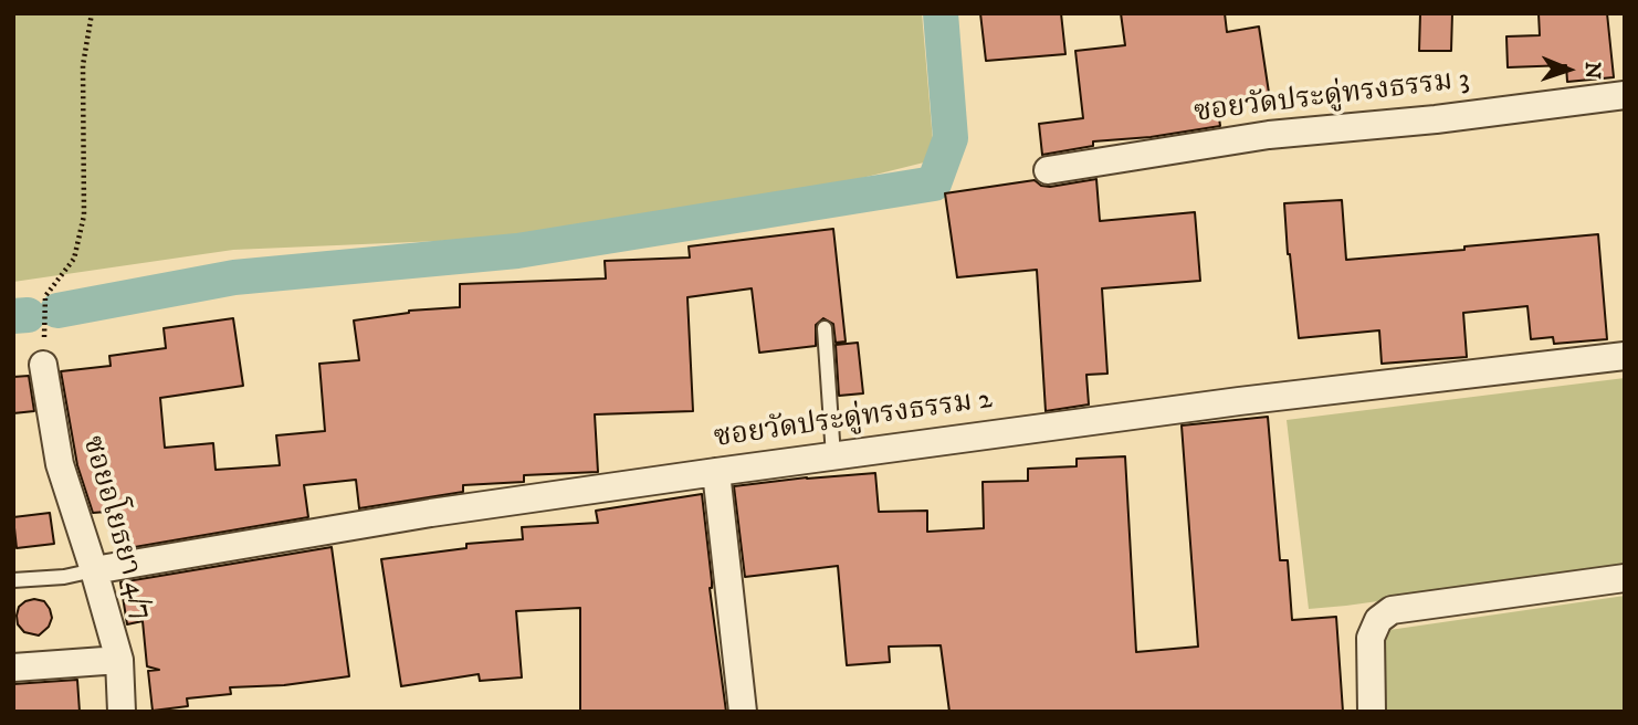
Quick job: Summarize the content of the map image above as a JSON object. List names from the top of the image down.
{
  "streets": {
    "street": ["ซอยวัดประดู่ทรงธรรม 3", "ซอยวัดประดู่ทรงธรรม 2", "ซอยอโยธยา 4/7"]
  },
  "crossings": [
    ["ซอยวัดประดู่ทรงธรรม 2", "ซอยอโยธยา 4/7"]
  ],
  "north": "right"
}
